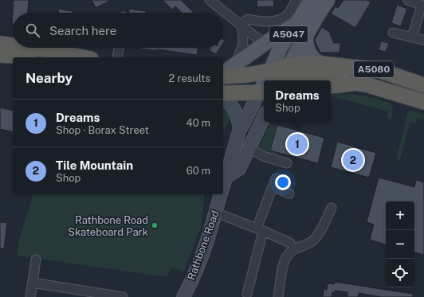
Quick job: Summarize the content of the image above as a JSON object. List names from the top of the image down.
{
  "streets": {
    "highway": ["A5080"],
    "main road": ["A5047", "Rathbone Road"]
  },
  "crossings": [
    ["A5047", "A5080"]
  ],
  "places": ["Rathbone Road Skateboard Park"],
  "page": {
    "search": "Search here",
    "heading": ["Nearby", "2 results"],
    "popup": ["Dreams", "Shop"],
    "list": [
      {
        "mark": "1",
        "name": "Dreams",
        "note": "Shop · Borax Street",
        "value": "40 m"
      },
      {
        "mark": "2",
        "name": "Tile Mountain",
        "note": "Shop",
        "value": "60 m"
      }
    ],
    "pins": ["1", "2"],
    "map_buttons": ["+", "−"]
  }
}
